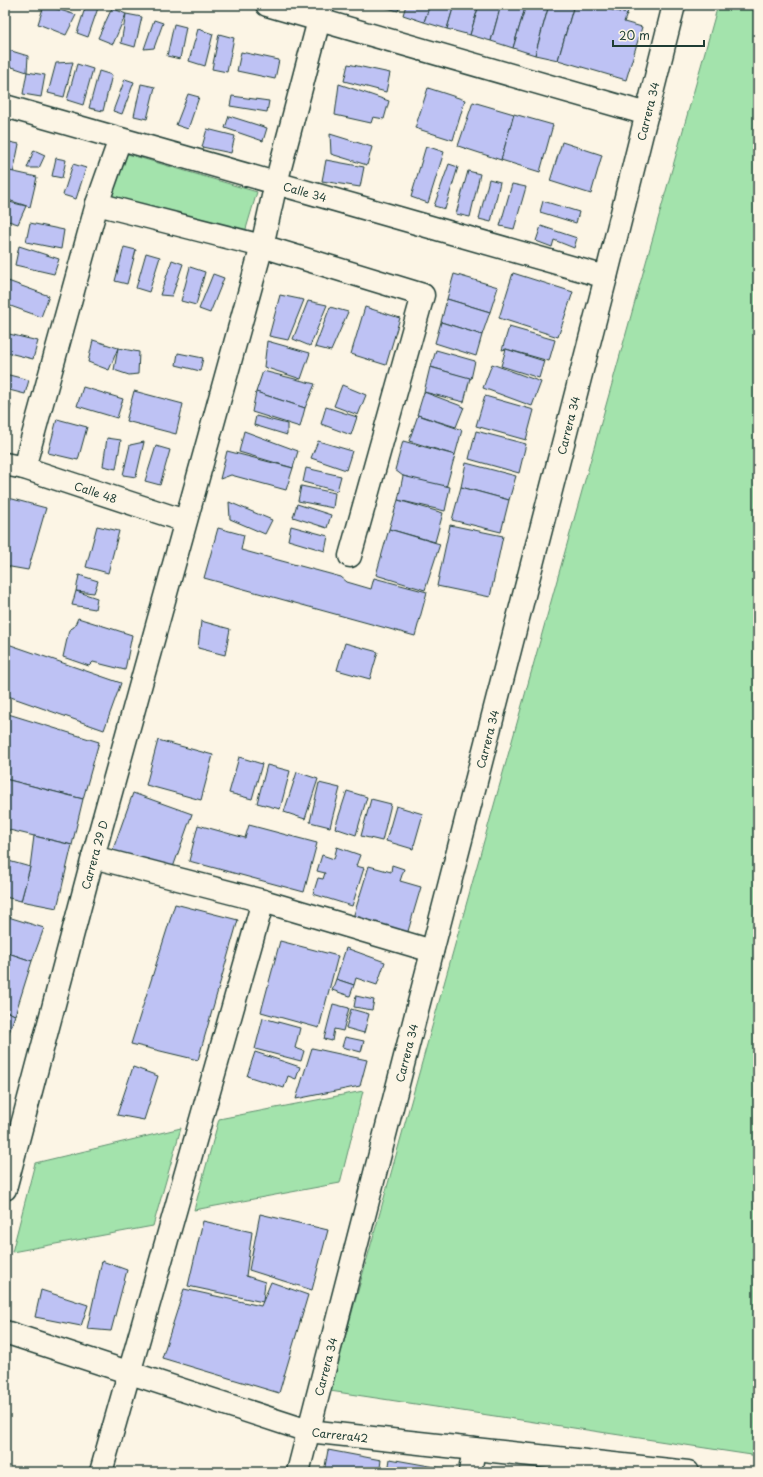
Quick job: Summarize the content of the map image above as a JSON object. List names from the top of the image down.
{
  "streets": {
    "street": [
      "Carrera 34",
      "Calle 34",
      "Calle 48",
      "Carrera 29 D",
      "Carrera42"
    ]
  },
  "crossings": [
    ["Carrera 34", "Calle 34"],
    ["Carrera 34", "Carrera42"],
    ["Calle 34", "Carrera 29 D"],
    ["Calle 48", "Carrera 29 D"]
  ],
  "scale_bar": "20 m"
}
